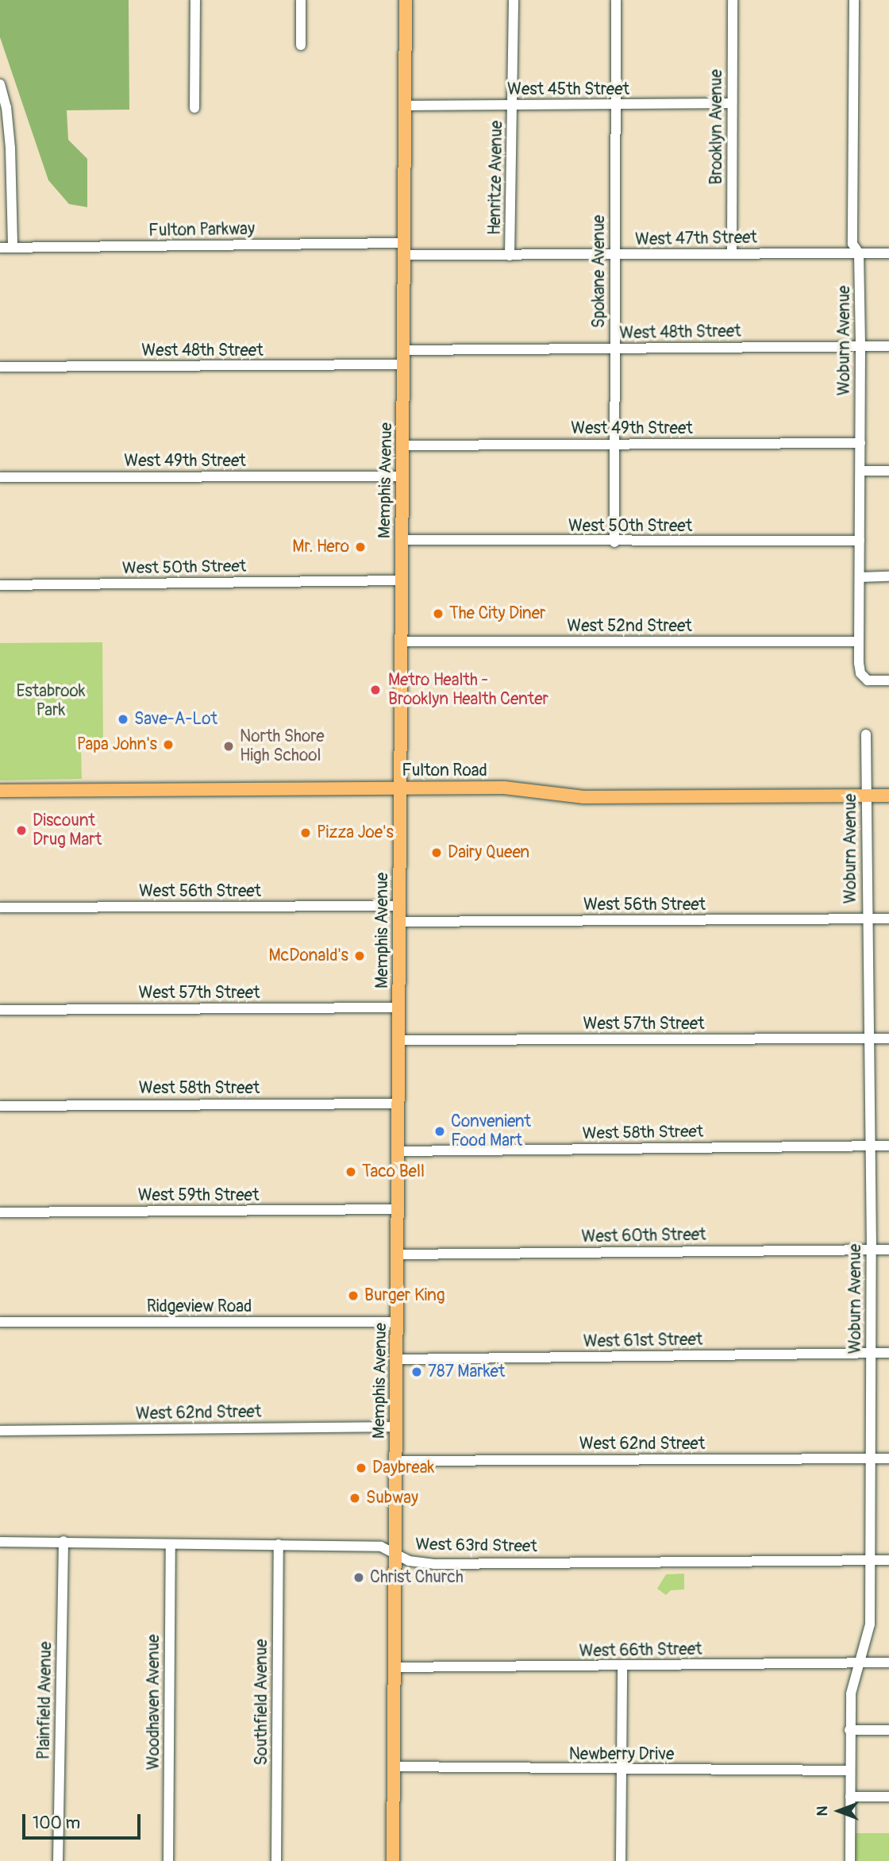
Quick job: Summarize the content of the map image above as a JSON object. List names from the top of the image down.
{
  "streets": {
    "main road": ["Memphis Avenue", "Fulton Road"],
    "street": [
      "West 45th Street",
      "Brooklyn Avenue",
      "Henritze Avenue",
      "Fulton Parkway",
      "West 47th Street",
      "Spokane Avenue",
      "West 48th Street",
      "Woburn Avenue",
      "West 49th Street",
      "West 50th Street",
      "West 52nd Street",
      "West 56th Street",
      "West 57th Street",
      "West 58th Street",
      "West 59th Street",
      "West 60th Street",
      "Ridgeview Road",
      "West 61st Street",
      "West 62nd Street",
      "West 63rd Street",
      "West 66th Street",
      "Plainfield Avenue",
      "Woodhaven Avenue",
      "Southfield Avenue",
      "Newberry Drive"
    ]
  },
  "crossings": [
    ["West 45th Street", "Brooklyn Avenue"],
    ["West 45th Street", "Henritze Avenue"],
    ["West 45th Street", "Spokane Avenue"],
    ["West 45th Street", "Memphis Avenue"],
    ["Brooklyn Avenue", "West 47th Street"],
    ["Henritze Avenue", "West 47th Street"],
    ["Fulton Parkway", "West 47th Street"],
    ["Fulton Parkway", "Memphis Avenue"],
    ["West 47th Street", "Spokane Avenue"],
    ["West 47th Street", "Woburn Avenue"],
    ["West 47th Street", "Memphis Avenue"],
    ["Spokane Avenue", "West 48th Street"],
    ["Spokane Avenue", "West 49th Street"],
    ["Spokane Avenue", "West 50th Street"],
    ["West 48th Street", "Woburn Avenue"],
    ["West 48th Street", "Memphis Avenue"],
    ["Woburn Avenue", "West 49th Street"],
    ["Woburn Avenue", "West 50th Street"],
    ["Woburn Avenue", "West 52nd Street"],
    ["Woburn Avenue", "Fulton Road"],
    ["Woburn Avenue", "West 56th Street"],
    ["Woburn Avenue", "West 57th Street"],
    ["Woburn Avenue", "West 58th Street"],
    ["Woburn Avenue", "West 60th Street"],
    ["Woburn Avenue", "West 61st Street"],
    ["Woburn Avenue", "West 62nd Street"],
    ["Woburn Avenue", "West 63rd Street"],
    ["Woburn Avenue", "West 66th Street"],
    ["Woburn Avenue", "Newberry Drive"],
    ["West 49th Street", "Memphis Avenue"],
    ["Memphis Avenue", "West 50th Street"],
    ["Memphis Avenue", "West 52nd Street"],
    ["Memphis Avenue", "Fulton Road"],
    ["Memphis Avenue", "West 56th Street"],
    ["Memphis Avenue", "West 57th Street"],
    ["Memphis Avenue", "West 58th Street"],
    ["Memphis Avenue", "West 59th Street"],
    ["Memphis Avenue", "West 60th Street"],
    ["Memphis Avenue", "Ridgeview Road"],
    ["Memphis Avenue", "West 61st Street"],
    ["Memphis Avenue", "West 62nd Street"],
    ["Memphis Avenue", "West 63rd Street"],
    ["Memphis Avenue", "West 66th Street"],
    ["Memphis Avenue", "Newberry Drive"],
    ["West 63rd Street", "Plainfield Avenue"],
    ["West 63rd Street", "Woodhaven Avenue"],
    ["West 63rd Street", "Southfield Avenue"]
  ],
  "parks": ["Estabrook Park"],
  "places": [
    "Mr. Hero",
    "The City Diner",
    "Metro Health - Brooklyn Health Center",
    "Save-A-Lot",
    "Papa John's",
    "North Shore High School",
    "Discount Drug Mart",
    "Pizza Joe's",
    "Dairy Queen",
    "McDonald's",
    "Convenient Food Mart",
    "Taco Bell",
    "Burger King",
    "787 Market",
    "Daybreak",
    "Subway",
    "Christ Church"
  ],
  "scale_bar": "100 m",
  "north": "left"
}
